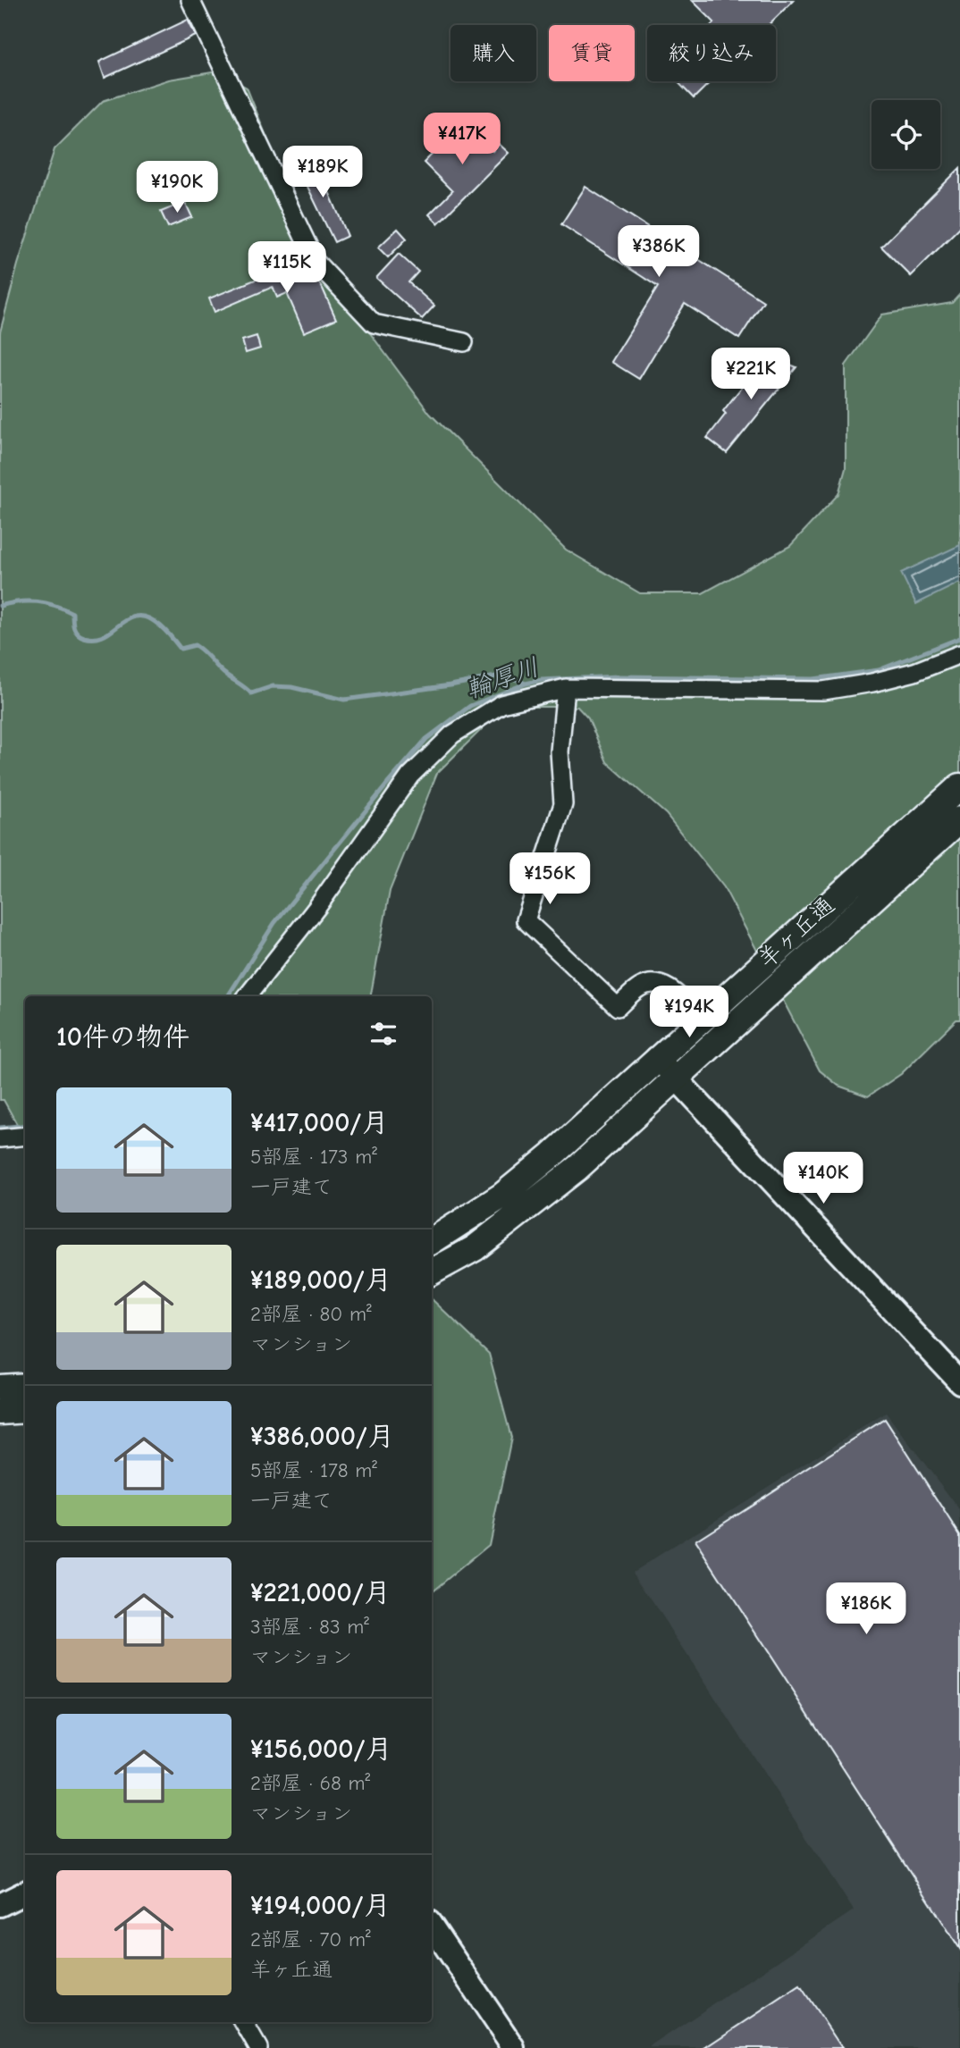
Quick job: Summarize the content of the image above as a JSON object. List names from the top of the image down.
{
  "streets": {
    "main road": ["羊ヶ丘通"]
  },
  "water": ["輪厚川"],
  "page": {
    "chip": ["購入", "賃貸", "絞り込み"],
    "price": [
      "¥417K",
      "¥189K",
      "¥190K",
      "¥386K",
      "¥115K",
      "¥221K",
      "¥156K",
      "¥194K",
      "¥140K",
      "¥186K"
    ],
    "heading": "10件の物件",
    "list": [
      {
        "name": "¥417,000/月",
        "note": "5部屋 · 173 m² · 一戸建て"
      },
      {
        "name": "¥189,000/月",
        "note": "2部屋 · 80 m² · マンション"
      },
      {
        "name": "¥386,000/月",
        "note": "5部屋 · 178 m² · 一戸建て"
      },
      {
        "name": "¥221,000/月",
        "note": "3部屋 · 83 m² · マンション"
      },
      {
        "name": "¥156,000/月",
        "note": "2部屋 · 68 m² · マンション"
      },
      {
        "name": "¥194,000/月",
        "note": "2部屋 · 70 m² · 羊ヶ丘通"
      }
    ]
  }
}
